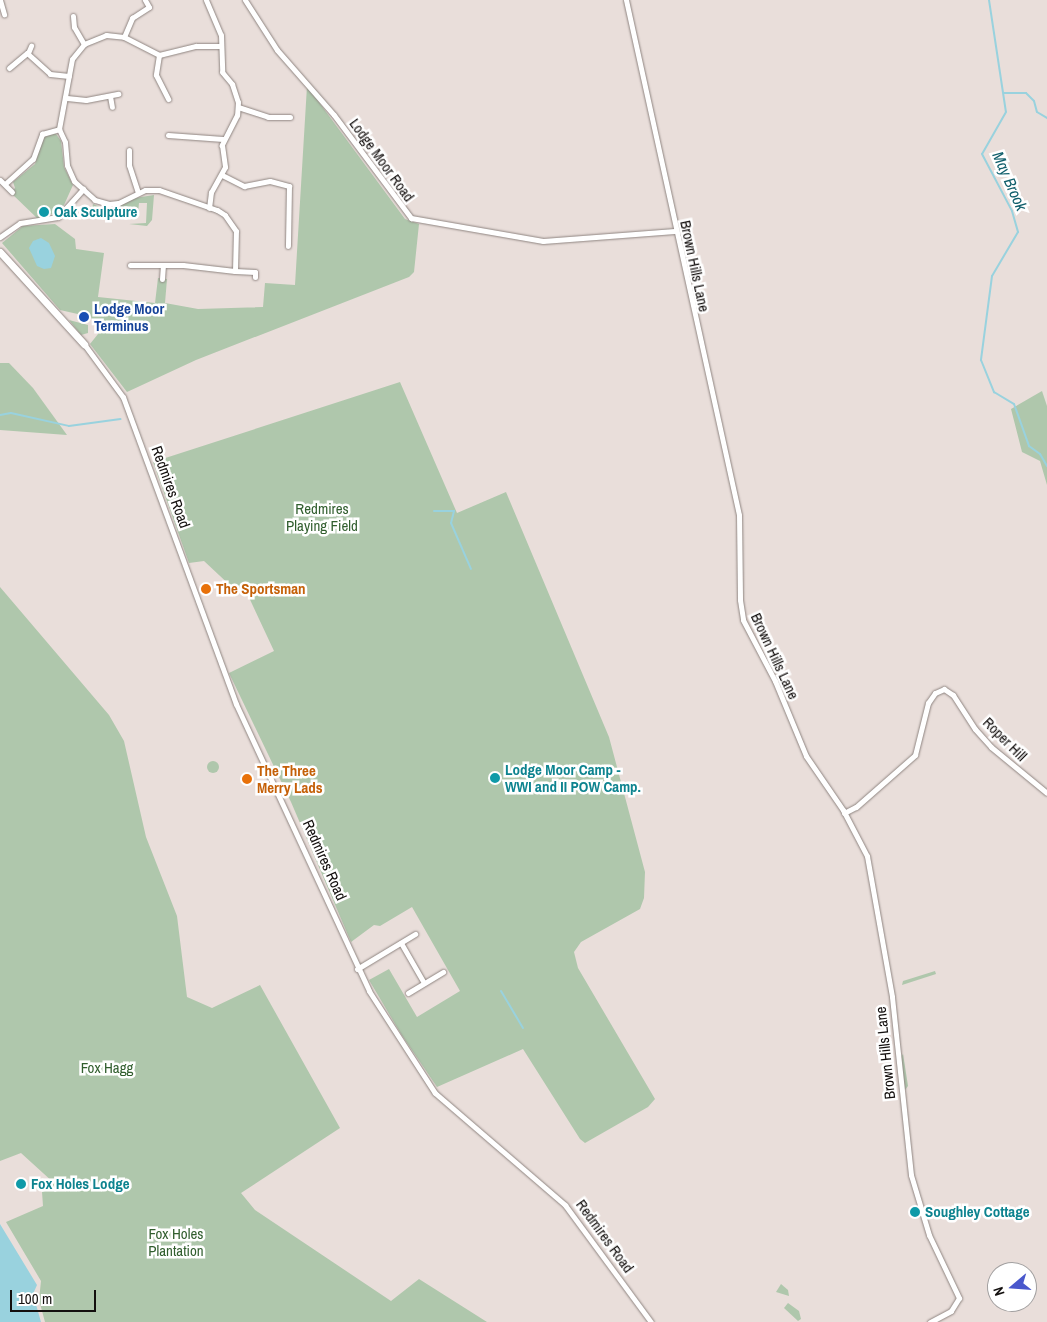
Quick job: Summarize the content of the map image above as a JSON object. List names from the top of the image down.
{
  "streets": {
    "street": [
      "Lodge Moor Road",
      "Brown Hills Lane",
      "Redmires Road",
      "Roper Hill"
    ]
  },
  "crossings": [
    ["Lodge Moor Road", "Brown Hills Lane"],
    ["Brown Hills Lane", "Roper Hill"]
  ],
  "water": ["May Brook"],
  "parks": ["Redmires Playing Field", "Fox Hagg", "Fox Holes Plantation"],
  "places": [
    "Oak Sculpture",
    "Lodge Moor Terminus",
    "The Sportsman",
    "Lodge Moor Camp - WWI and II POW Camp.",
    "The Three Merry Lads",
    "Fox Holes Lodge",
    "Soughley Cottage"
  ],
  "scale_bar": "100 m",
  "north": "left"
}
